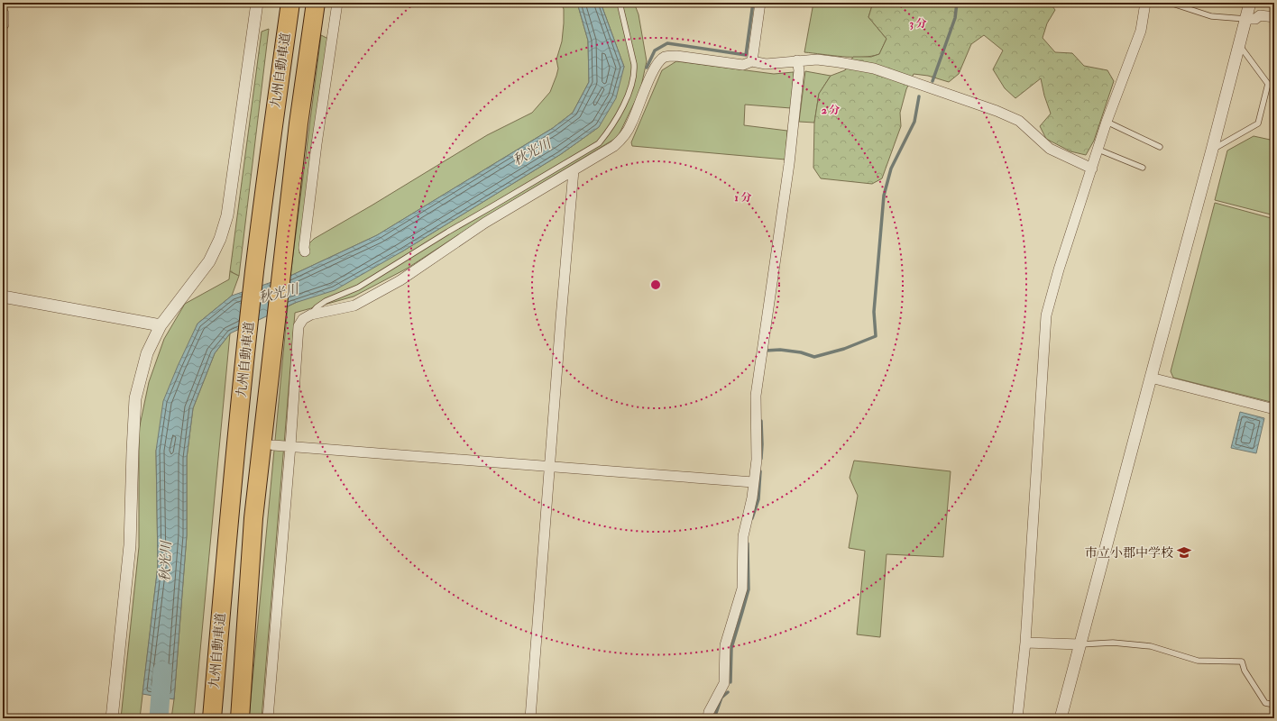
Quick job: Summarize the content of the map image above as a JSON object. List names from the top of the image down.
{
  "streets": {
    "highway": ["九州自動車道"]
  },
  "water": ["秋光川"],
  "places": {
    "school or university": ["市立小郡中学校"]
  },
  "rings": ["3 分", "2 分", "1 分"]
}
